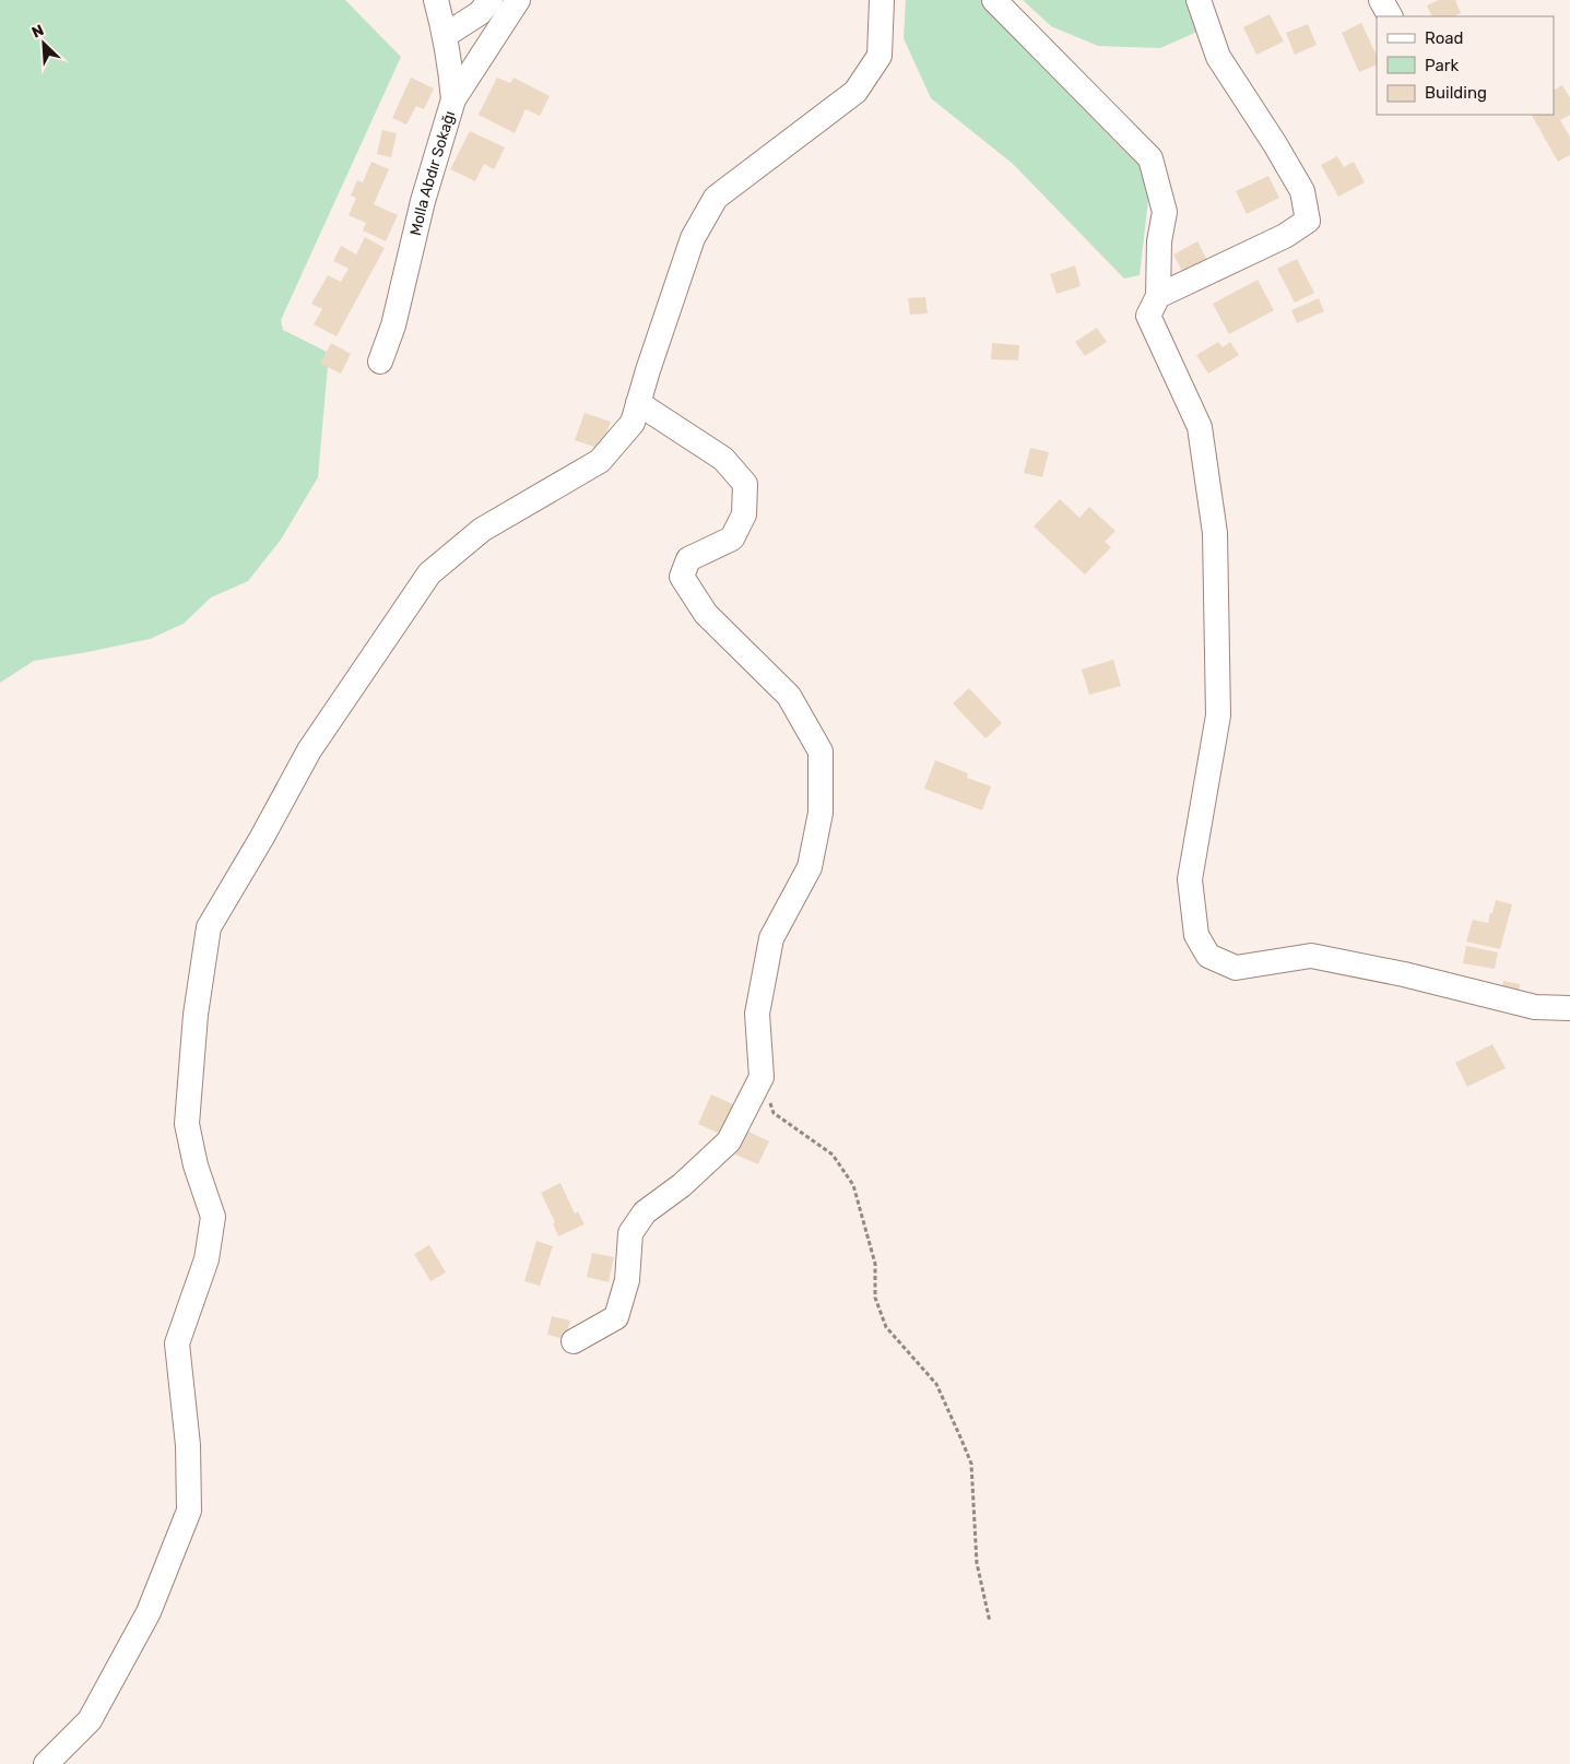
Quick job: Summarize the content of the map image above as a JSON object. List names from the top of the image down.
{
  "streets": {
    "street": ["Molla Abdır Sokağı"]
  },
  "legend": ["Road", "Park", "Building"],
  "north": "top left"
}
